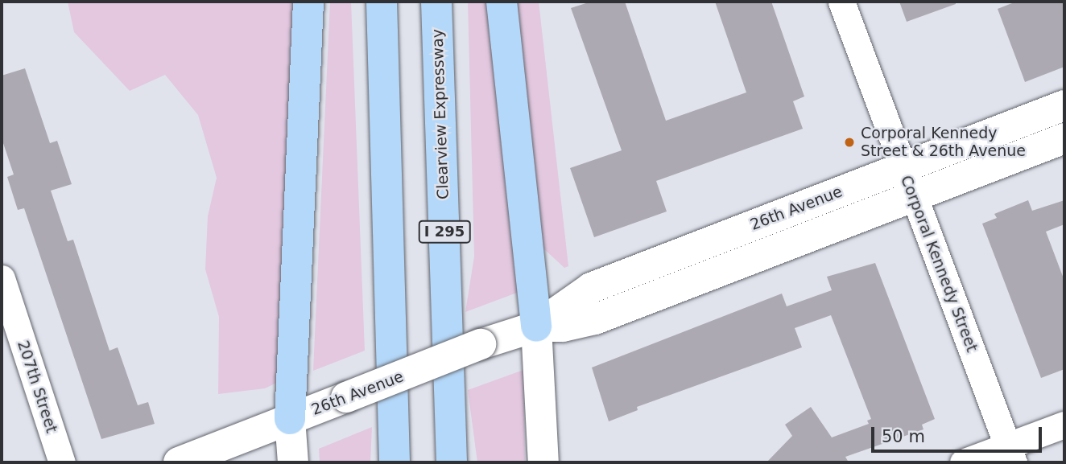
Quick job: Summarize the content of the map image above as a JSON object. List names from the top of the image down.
{
  "streets": {
    "highway": ["Clearview Expressway", "I 295"],
    "street": ["26th Avenue", "Corporal Kennedy Street", "207th Street"]
  },
  "crossings": [
    ["26th Avenue", "Corporal Kennedy Street"]
  ],
  "places": ["Corporal Kennedy Street & 26th Avenue"],
  "scale_bar": "50 m"
}
